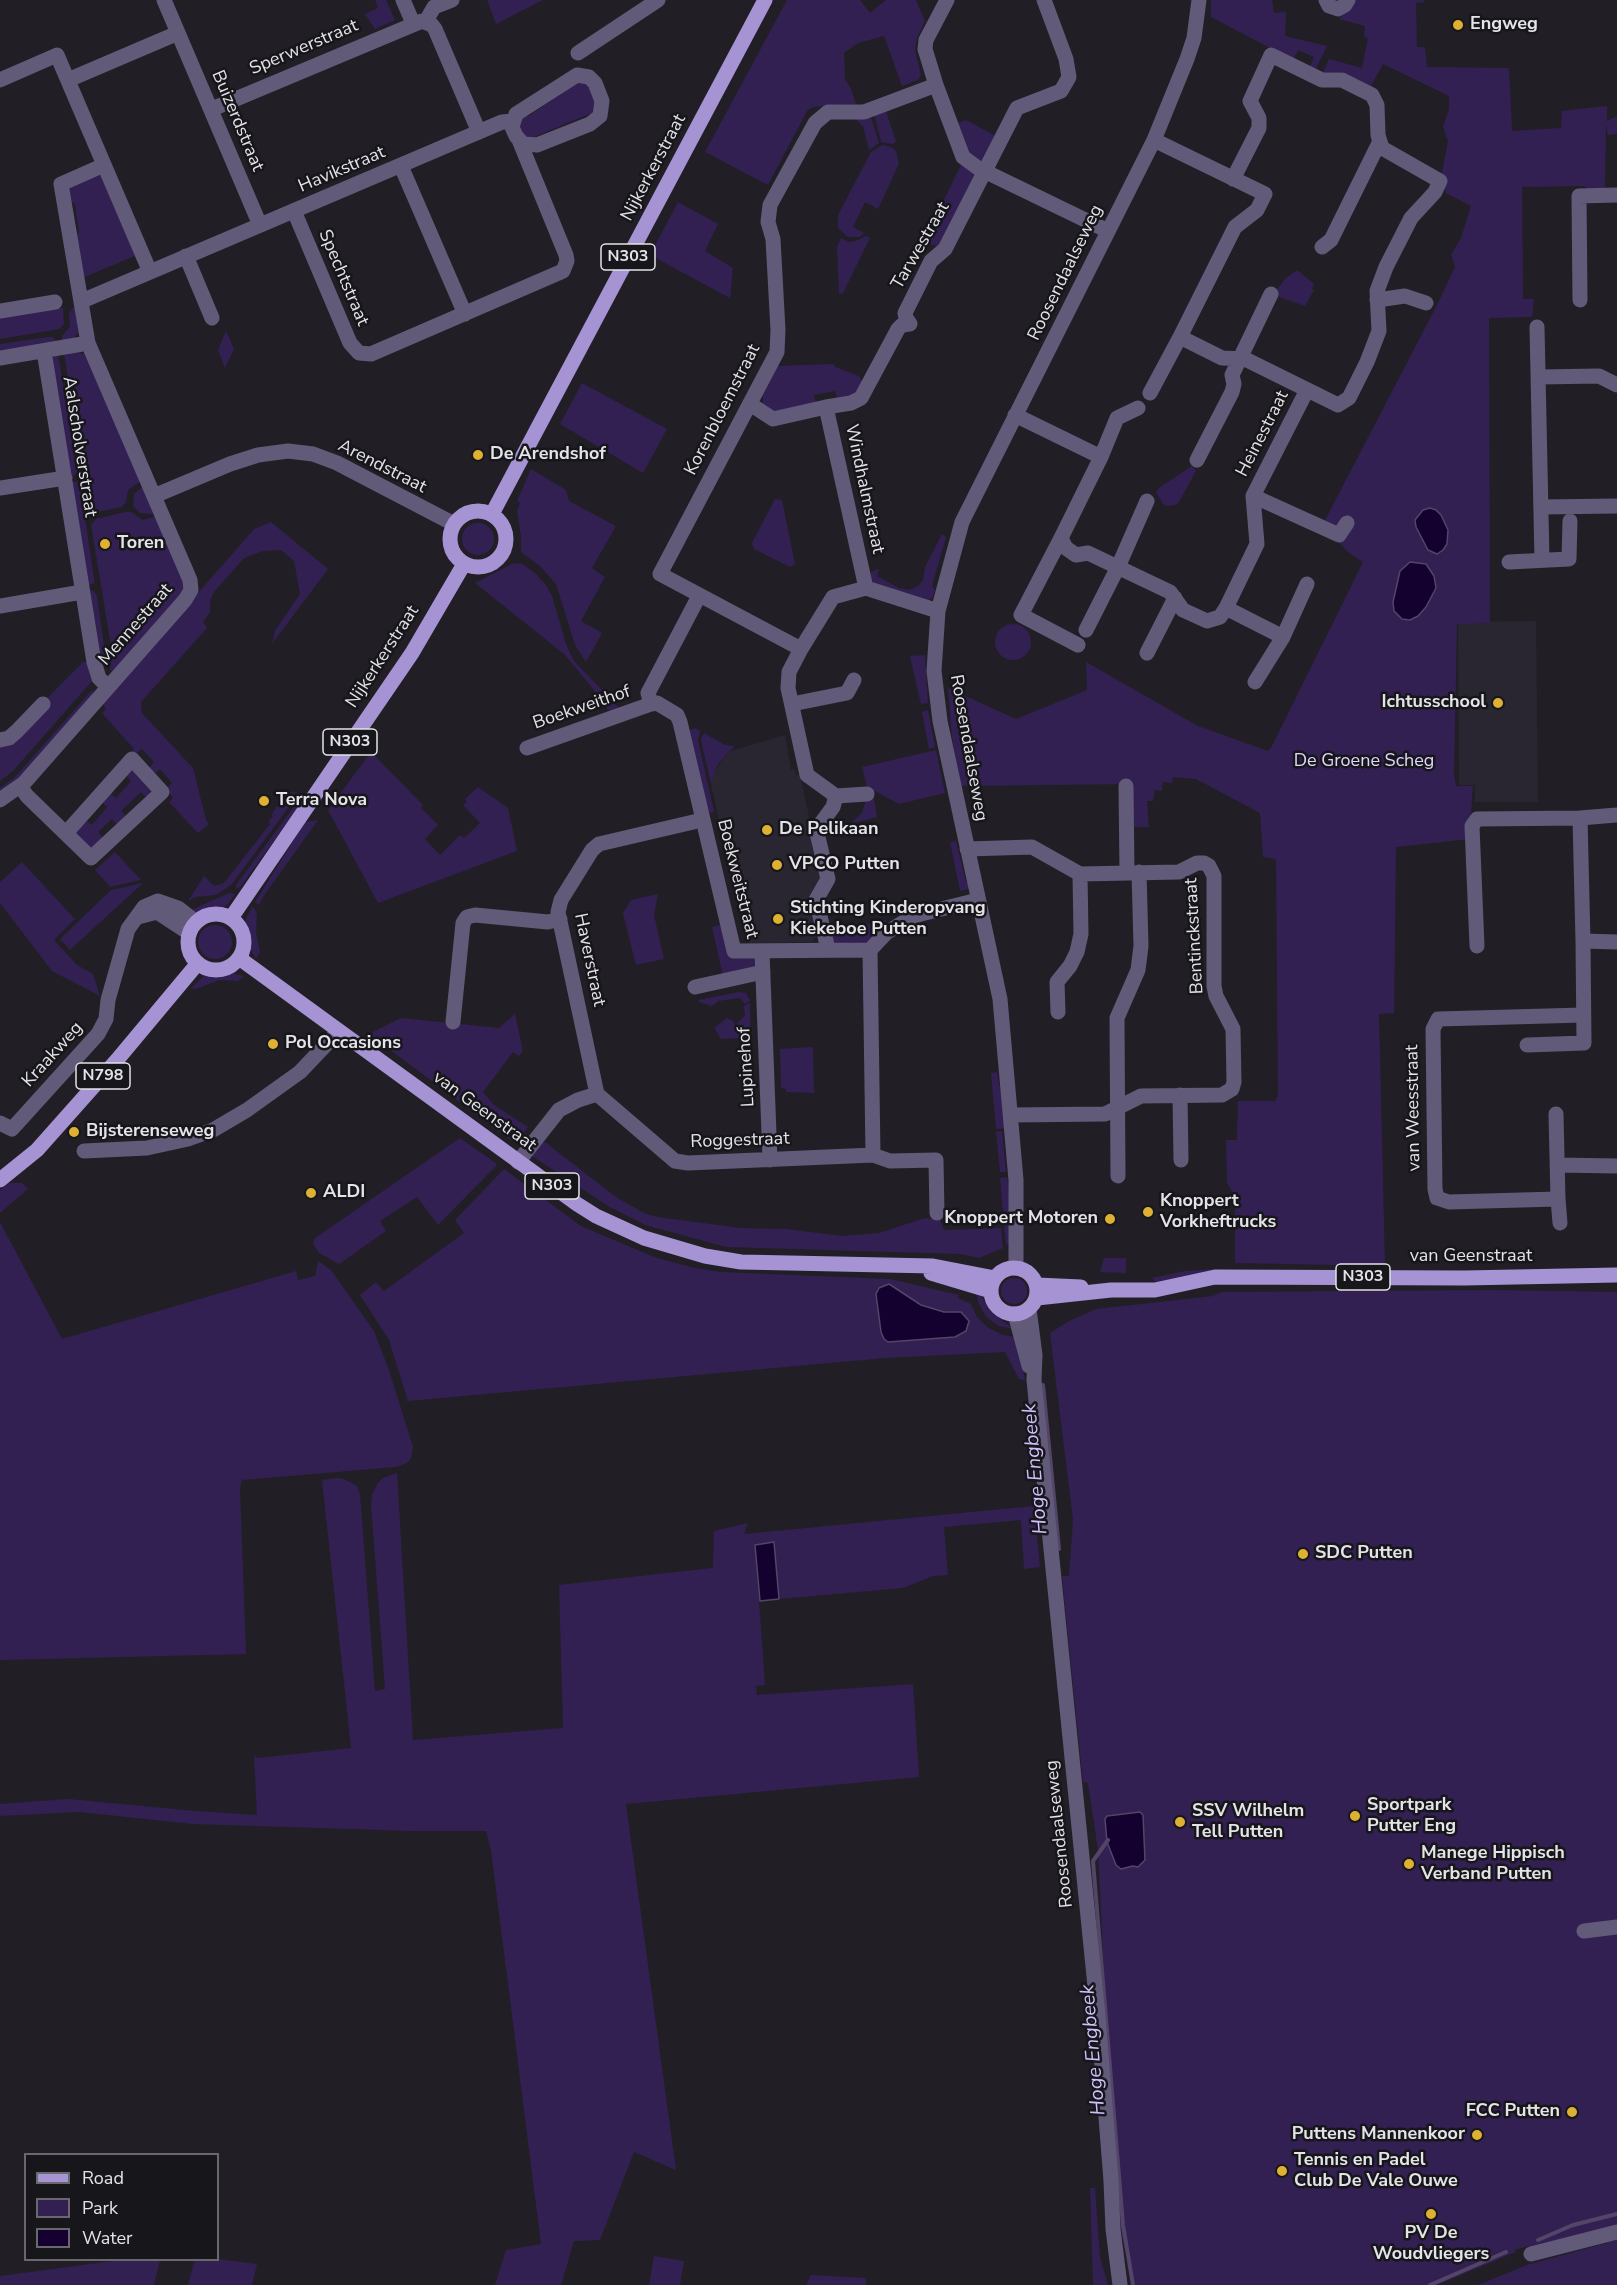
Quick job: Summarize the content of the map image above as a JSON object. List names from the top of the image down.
{
  "streets": {
    "main road": [
      "Nijkerkerstraat",
      "N303",
      "N798",
      "van Geenstraat"
    ],
    "street": [
      "Sperwerstraat",
      "Buizerdstraat",
      "Havikstraat",
      "Tarwestraat",
      "Roosendaalseweg",
      "Spechtstraat",
      "Korenbloemstraat",
      "Heinestraat",
      "Aalscholverstraat",
      "Arendstraat",
      "Windhalmstraat",
      "Mennestraat",
      "Boekweithof",
      "Boekweitstraat",
      "Bentinckstraat",
      "Haverstraat",
      "Kraakweg",
      "Lupinehof",
      "van Weesstraat",
      "Roggestraat"
    ]
  },
  "crossings": [
    ["Sperwerstraat", "Buizerdstraat"],
    ["Buizerdstraat", "Havikstraat"],
    ["Nijkerkerstraat", "Arendstraat"],
    ["Nijkerkerstraat", "Kraakweg"],
    ["Nijkerkerstraat", "N798"],
    ["Nijkerkerstraat", "van Geenstraat"],
    ["Havikstraat", "Spechtstraat"],
    ["Havikstraat", "Mennestraat"],
    ["Tarwestraat", "Windhalmstraat"],
    ["Roosendaalseweg", "Bentinckstraat"],
    ["Roosendaalseweg", "van Geenstraat"],
    ["Korenbloemstraat", "Windhalmstraat"],
    ["Aalscholverstraat", "Mennestraat"],
    ["Arendstraat", "Mennestraat"],
    ["Boekweithof", "Boekweitstraat"],
    ["Boekweitstraat", "Haverstraat"],
    ["Boekweitstraat", "Lupinehof"],
    ["Haverstraat", "Roggestraat"],
    ["Kraakweg", "N798"],
    ["Kraakweg", "van Geenstraat"],
    ["Lupinehof", "Roggestraat"],
    ["N798", "van Geenstraat"]
  ],
  "water": ["Hoge Engbeek"],
  "parks": ["De Groene Scheg"],
  "places": [
    "Engweg",
    "De Arendshof",
    "Toren",
    "Ichtusschool",
    "Terra Nova",
    "De Pelikaan",
    "VPCO Putten",
    "Stichting Kinderopvang Kiekeboe Putten",
    "Pol Occasions",
    "Bijsterenseweg",
    "ALDI",
    "Knoppert Vorkheftrucks",
    "Knoppert Motoren",
    "SDC Putten",
    "Sportpark Putter Eng",
    "SSV Wilhelm Tell Putten",
    "Manege Hippisch Verband Putten",
    "FCC Putten",
    "Puttens Mannenkoor",
    "Tennis en Padel Club De Vale Ouwe",
    "PV De Woudvliegers"
  ],
  "legend": ["Road", "Park", "Water"]
}
